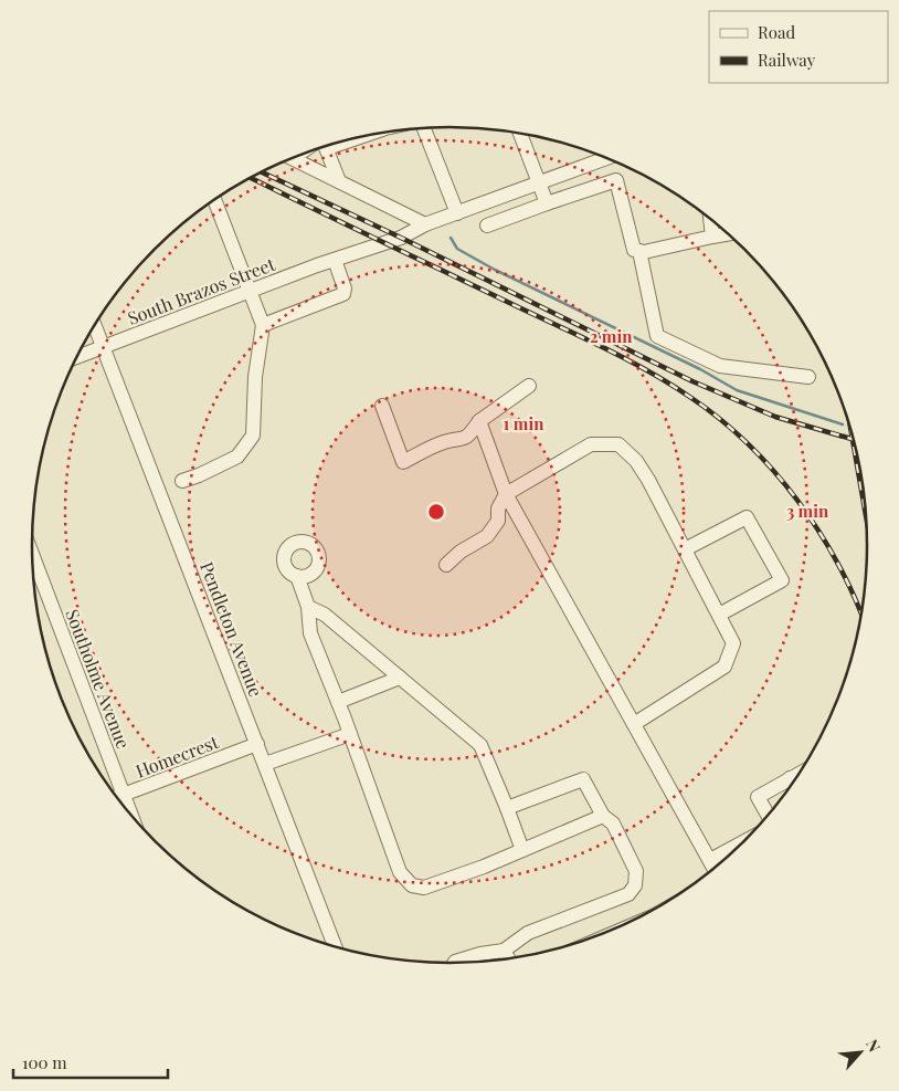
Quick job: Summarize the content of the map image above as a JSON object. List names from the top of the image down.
{
  "streets": {
    "street": [
      "South Brazos Street",
      "Pendleton Avenue",
      "Southolme Avenue",
      "Homecrest"
    ]
  },
  "crossings": [
    ["South Brazos Street", "Pendleton Avenue"],
    ["Pendleton Avenue", "Homecrest"],
    ["Southolme Avenue", "Homecrest"]
  ],
  "legend": ["Road", "Railway"],
  "scale_bar": "100 m",
  "north": "top right",
  "rings": ["2 min", "1 min", "3 min"]
}
